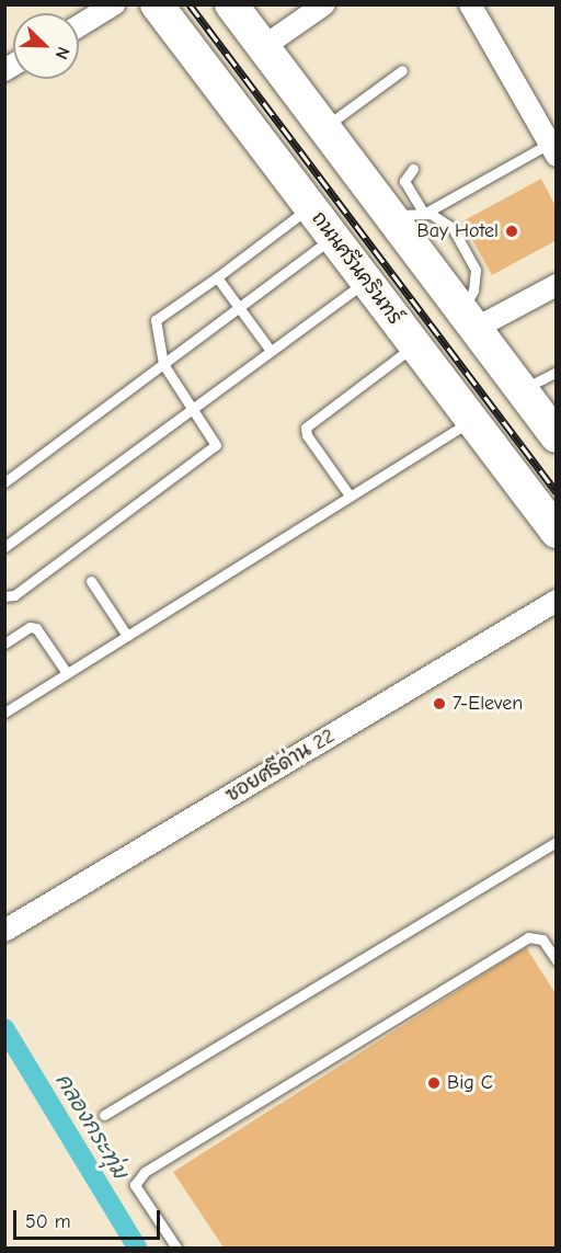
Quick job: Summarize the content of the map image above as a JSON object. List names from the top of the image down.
{
  "streets": {
    "main road": ["ถนนศรีนครินทร์"],
    "street": ["ซอยศรีด่าน 22"]
  },
  "water": ["คลองกระทุ่ม"],
  "places": ["Bay Hotel", "7-Eleven", "Big C"],
  "scale_bar": "50 m",
  "north": "bottom right"
}
